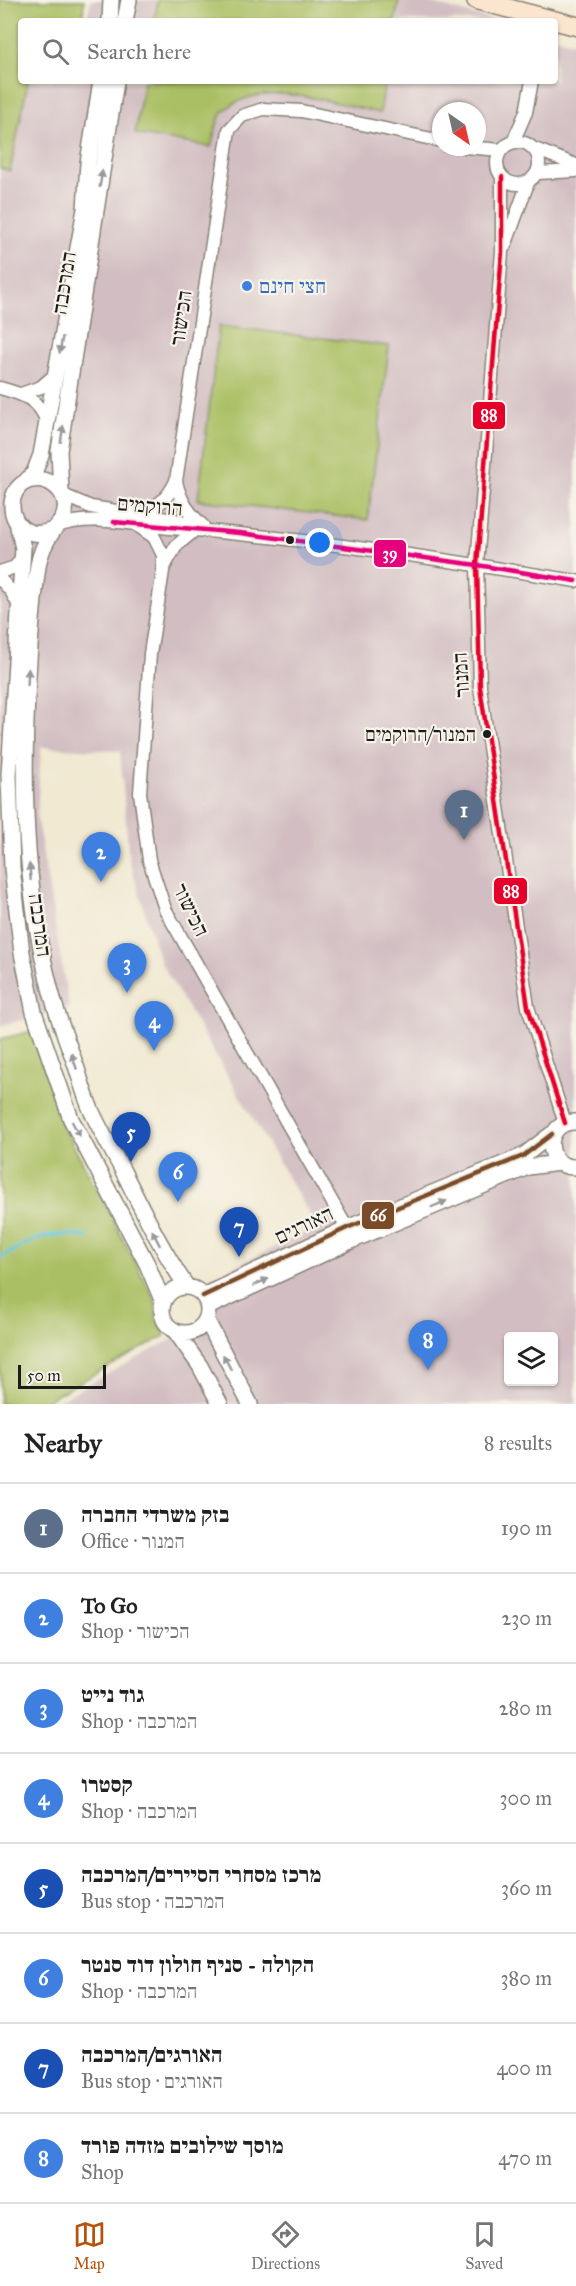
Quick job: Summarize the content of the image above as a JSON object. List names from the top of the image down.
{
  "streets": {
    "street": [
      "המרכבה",
      "הכישור",
      "הרוקמים",
      "המנור",
      "האורגים"
    ]
  },
  "crossings": [
    ["המרכבה", "הרוקמים"],
    ["המרכבה", "האורגים"],
    ["הכישור", "הרוקמים"],
    ["הכישור", "האורגים"],
    ["הרוקמים", "המנור"],
    ["המנור", "האורגים"]
  ],
  "places": ["חצי חינם", "המנור/הרוקמים"],
  "lines": ["transit line 88", "transit line 39", "transit line 66"],
  "scale_bar": "50 m",
  "north": "bottom right",
  "page": {
    "search": "Search here",
    "pins": [
      "1",
      "2",
      "3",
      "4",
      "5",
      "6",
      "7",
      "8"
    ],
    "scale": "50 m",
    "heading": ["Nearby", "8 results"],
    "list": [
      {
        "mark": "1",
        "name": "בזק משרדי החברה",
        "note": "Office · המנור",
        "value": "190 m"
      },
      {
        "mark": "2",
        "name": "To Go",
        "note": "Shop · הכישור",
        "value": "230 m"
      },
      {
        "mark": "3",
        "name": "גוד נייט",
        "note": "Shop · המרכבה",
        "value": "280 m"
      },
      {
        "mark": "4",
        "name": "קסטרו",
        "note": "Shop · המרכבה",
        "value": "300 m"
      },
      {
        "mark": "5",
        "name": "מרכז מסחרי הסיירים/המרכבה",
        "note": "Bus stop · המרכבה",
        "value": "360 m"
      },
      {
        "mark": "6",
        "name": "הקולה - סניף חולון דוד סנטר",
        "note": "Shop · המרכבה",
        "value": "380 m"
      },
      {
        "mark": "7",
        "name": "האורגים/המרכבה",
        "note": "Bus stop · האורגים",
        "value": "400 m"
      },
      {
        "mark": "8",
        "name": "מוסך שילובים מזדה פורד",
        "note": "Shop",
        "value": "470 m"
      }
    ],
    "nav": ["Map", "Directions", "Saved"]
  }
}
